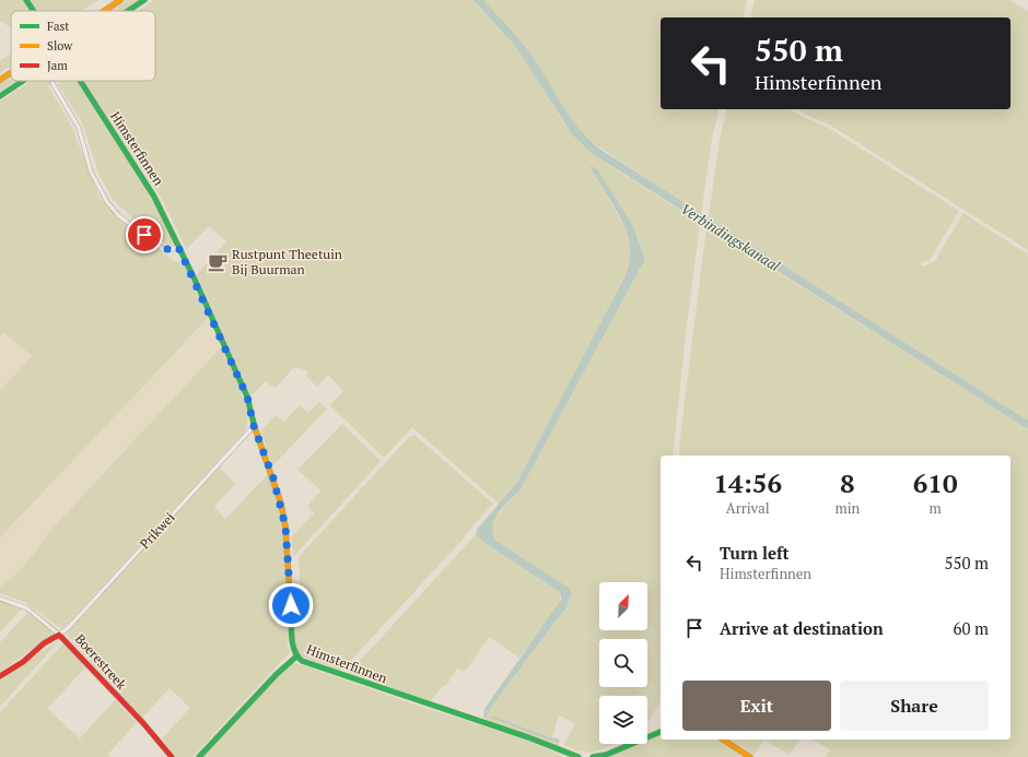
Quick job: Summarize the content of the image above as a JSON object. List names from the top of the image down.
{
  "streets": {
    "main road": ["Himsterfinnen", "Boerestreek"],
    "street": ["Prikwei"]
  },
  "crossings": [
    ["Himsterfinnen", "Prikwei"],
    ["Prikwei", "Boerestreek"]
  ],
  "water": ["Verbindingskanaal"],
  "places": {
    "cafe": ["Rustpunt Theetuin Bij Buurman"]
  },
  "legend": ["Fast", "Slow", "Jam"],
  "north": "top right",
  "page": {
    "turn": ["550 m", "Himsterfinnen"],
    "eta": [
      "14:56",
      "Arrival",
      "8",
      "min",
      "610",
      "m"
    ],
    "list": [
      {
        "name": "Turn left",
        "note": "Himsterfinnen",
        "value": "550 m"
      },
      {
        "name": "Arrive at destination",
        "value": "60 m"
      }
    ],
    "buttons": ["Exit", "Share"]
  }
}
